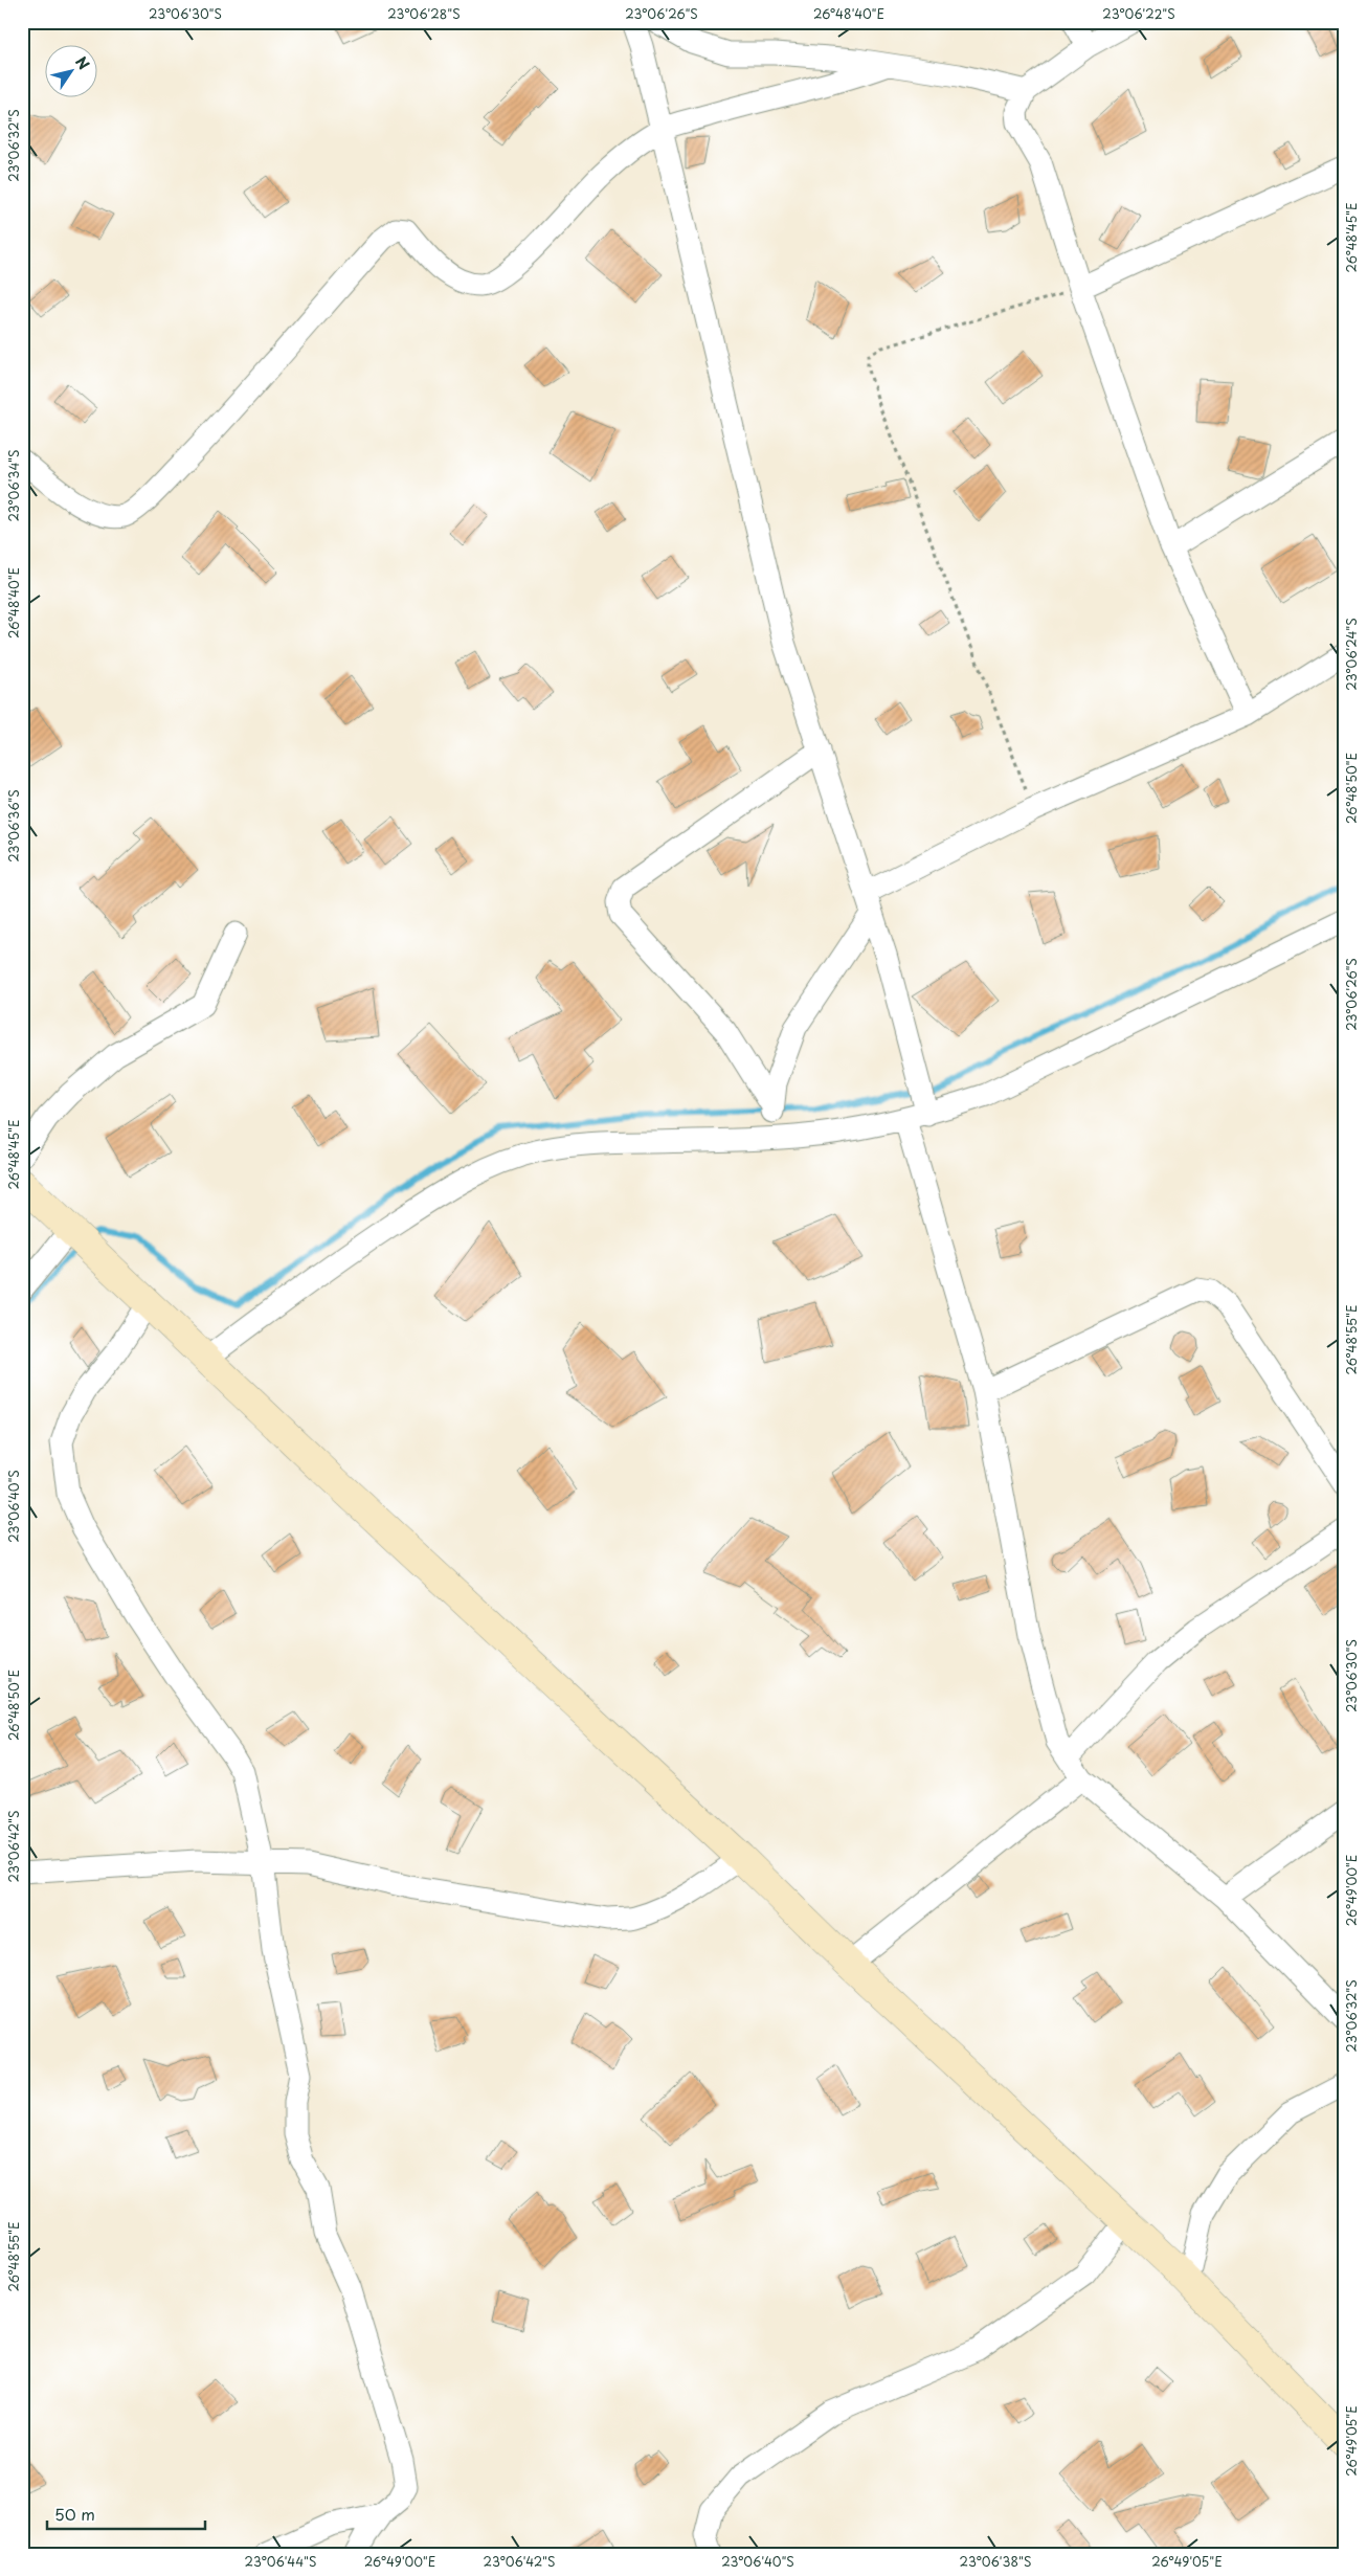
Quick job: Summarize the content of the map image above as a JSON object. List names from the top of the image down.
{
  "scale_bar": "50 m",
  "north": "top right",
  "coordinates": [
    "23°06'30\"S",
    "23°06'28\"S",
    "23°06'26\"S",
    "26°48'40\"E",
    "23°06'22\"S",
    "23°06'32\"S",
    "26°48'45\"E",
    "23°06'34\"S",
    "23°06'24\"S",
    "26°48'50\"E",
    "23°06'36\"S",
    "26°48'55\"E",
    "23°06'40\"S",
    "23°06'42\"S",
    "26°49'00\"E",
    "26°49'05\"E",
    "23°06'44\"S",
    "23°06'38\"S"
  ]
}
